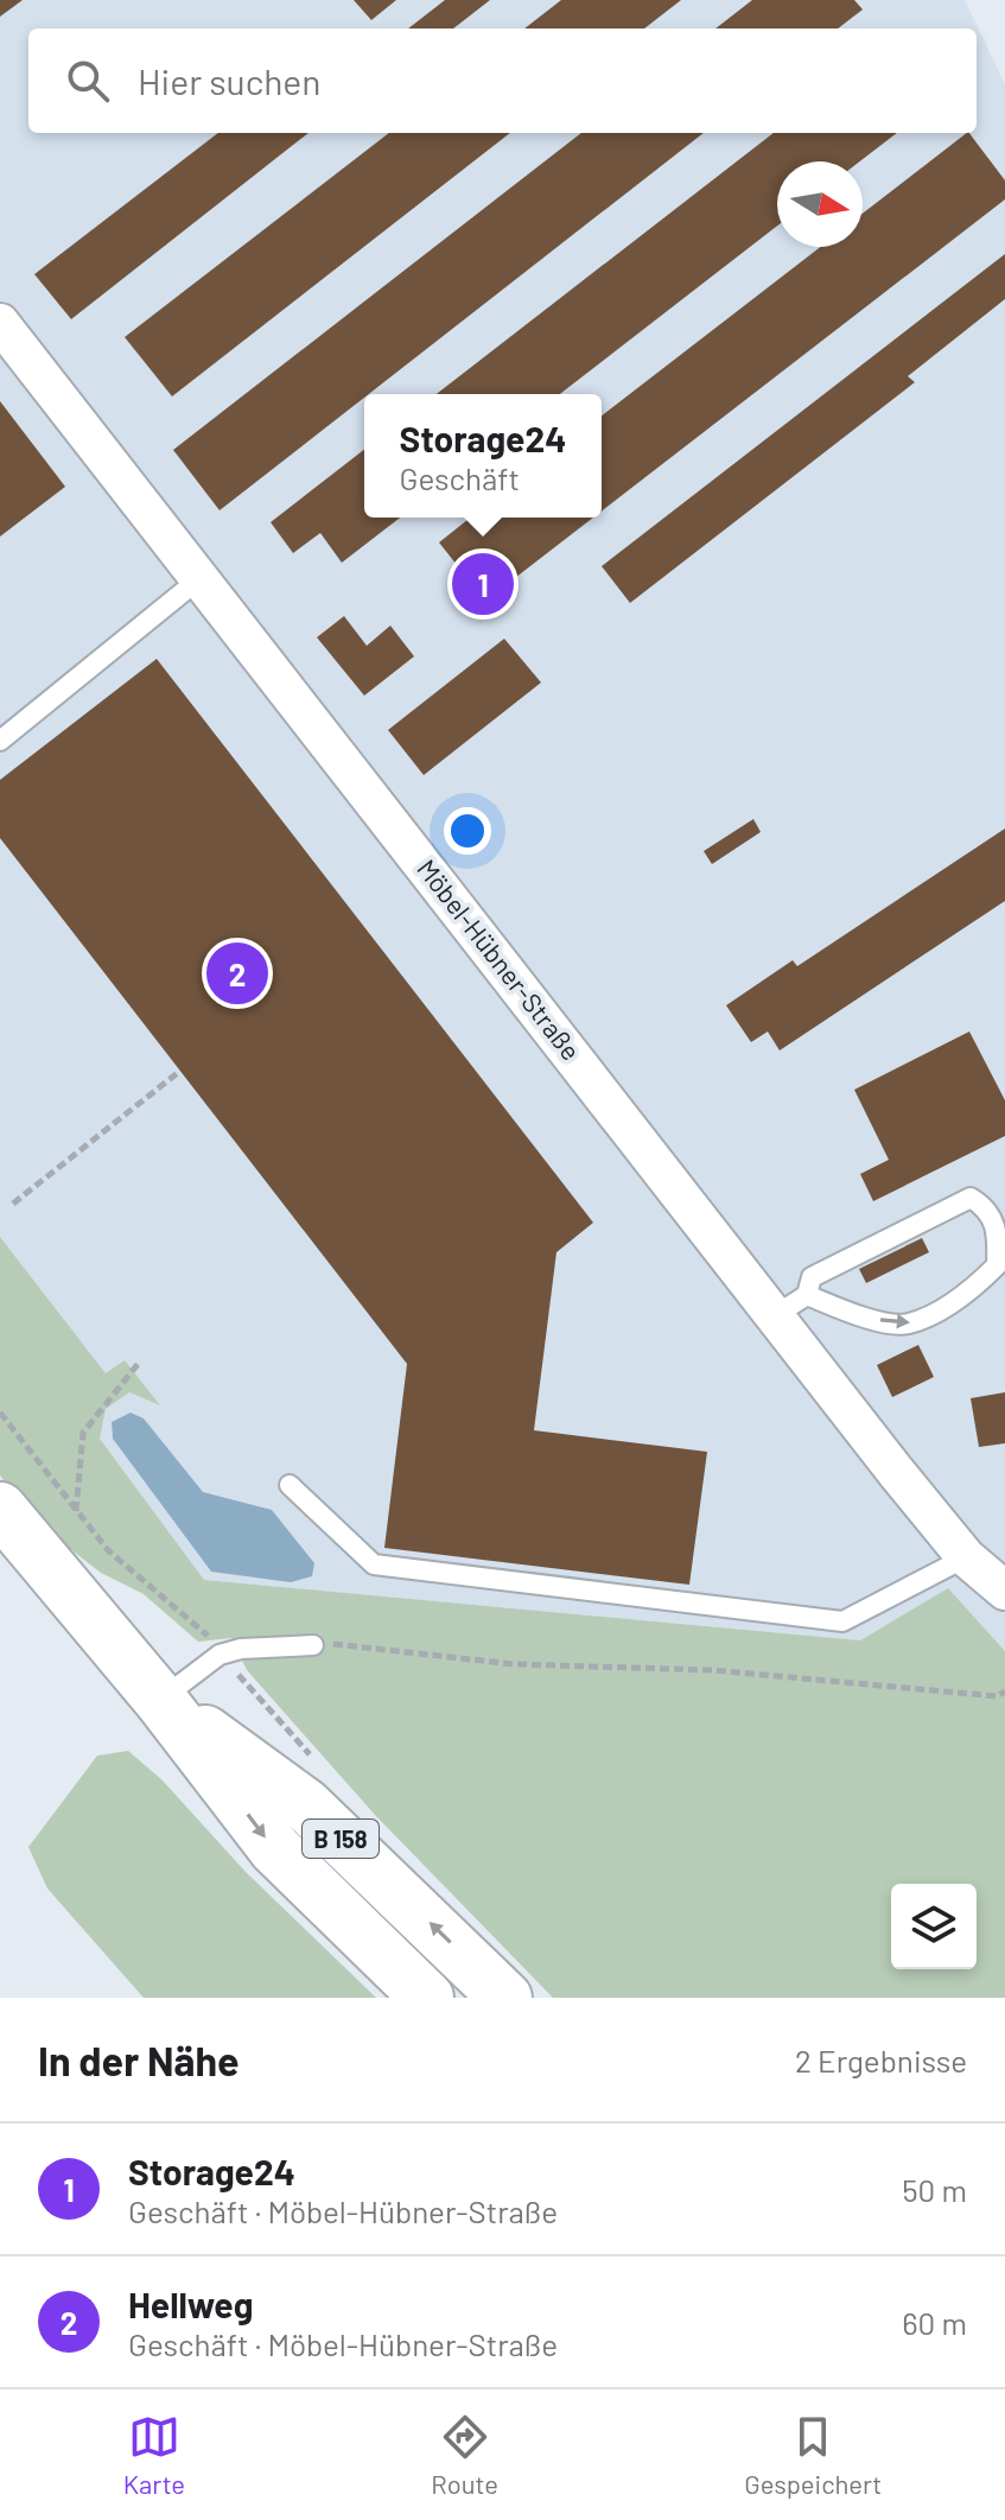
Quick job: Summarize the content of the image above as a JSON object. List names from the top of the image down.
{
  "streets": {
    "main road": ["B 158"],
    "street": ["Möbel-Hübner-Straße"]
  },
  "north": "right",
  "page": {
    "search": "Hier suchen",
    "popup": ["Storage24", "Geschäft"],
    "pins": ["1", "2"],
    "heading": ["In der Nähe", "2 Ergebnisse"],
    "list": [
      {
        "mark": "1",
        "name": "Storage24",
        "note": "Geschäft · Möbel-Hübner-Straße",
        "value": "50 m"
      },
      {
        "mark": "2",
        "name": "Hellweg",
        "note": "Geschäft · Möbel-Hübner-Straße",
        "value": "60 m"
      }
    ],
    "nav": ["Karte", "Route", "Gespeichert"]
  }
}
